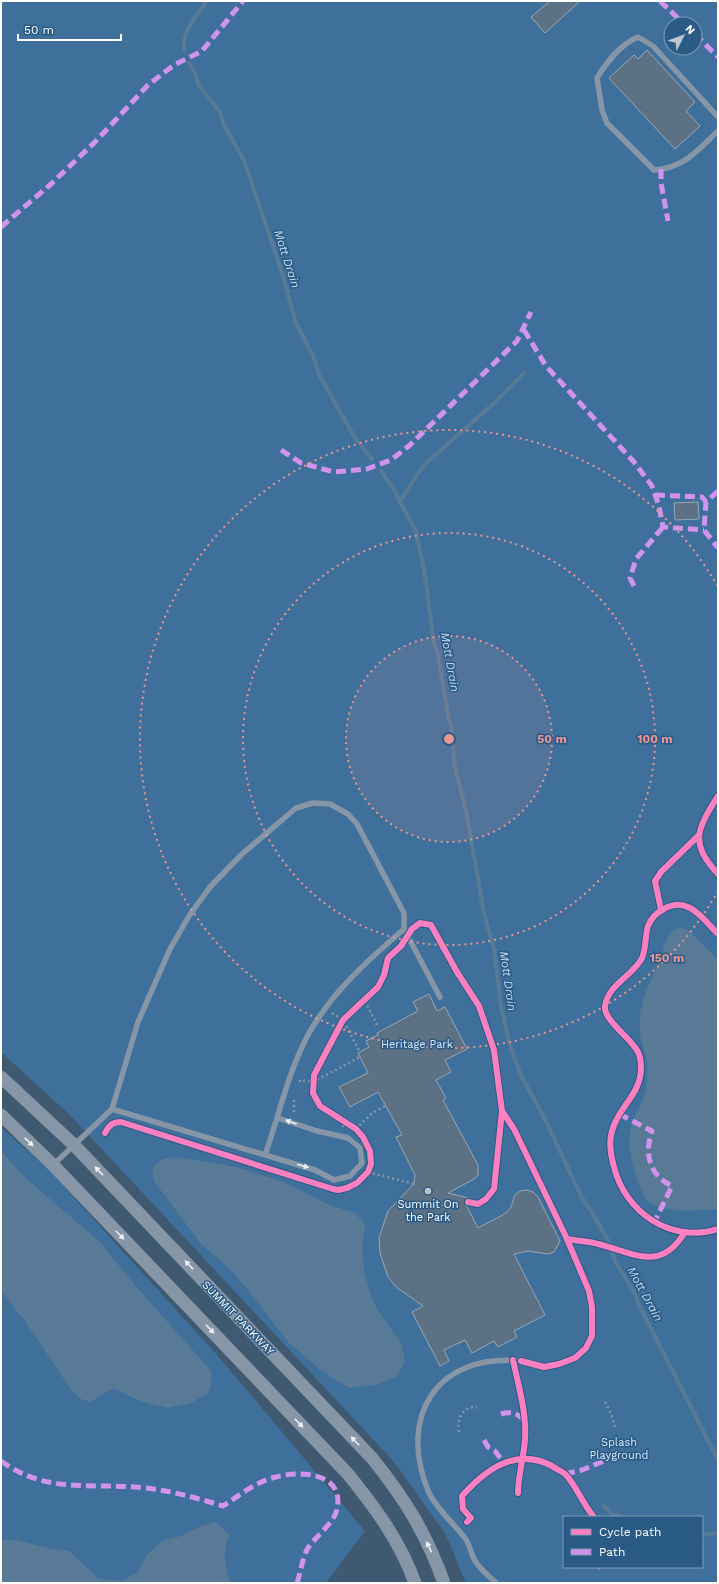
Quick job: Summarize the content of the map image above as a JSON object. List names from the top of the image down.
{
  "streets": {
    "street": ["SUMMIT PARKWAY"]
  },
  "water": ["Mott Drain"],
  "parks": ["Heritage Park", "Splash Playground"],
  "places": ["Summit On the Park"],
  "legend": ["Cycle path", "Path"],
  "scale_bar": "50 m",
  "north": "top right",
  "rings": ["50 m", "100 m", "150 m"]
}
